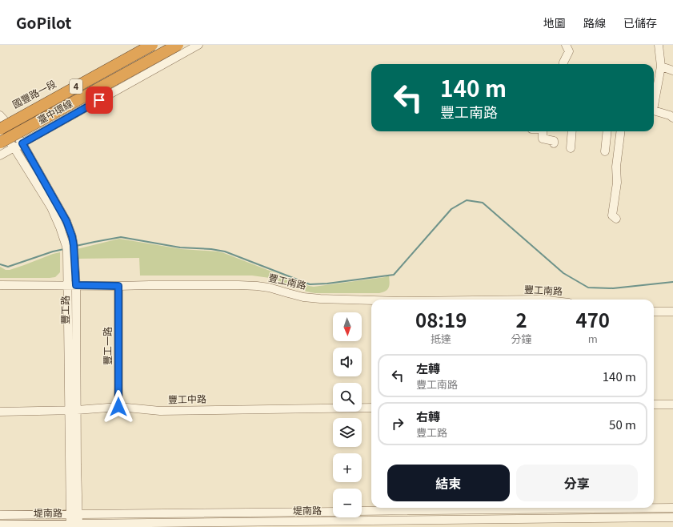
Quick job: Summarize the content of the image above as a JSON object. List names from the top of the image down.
{
  "streets": {
    "highway": ["4", "臺中環線"],
    "street": [
      "國豐路一段",
      "豐工南路",
      "豐工路",
      "豐工一路",
      "豐工中路",
      "堤南路"
    ]
  },
  "crossings": [
    ["國豐路一段", "臺中環線"],
    ["國豐路一段", "豐工路"],
    ["臺中環線", "豐工路"],
    ["豐工南路", "豐工路"],
    ["豐工南路", "豐工一路"],
    ["豐工路", "豐工中路"],
    ["豐工路", "堤南路"],
    ["豐工一路", "豐工中路"]
  ],
  "north": "bottom",
  "page": {
    "header": "GoPilot",
    "nav": ["地圖", "路線", "已儲存"],
    "turn": ["140 m", "豐工南路"],
    "eta": [
      "08:19",
      "抵達",
      "2",
      "分鐘",
      "470",
      "m"
    ],
    "map_buttons": ["+", "−"],
    "list": [
      {
        "name": "左轉",
        "note": "豐工南路",
        "value": "140 m"
      },
      {
        "name": "右轉",
        "note": "豐工路",
        "value": "50 m"
      }
    ],
    "buttons": ["結束", "分享"]
  }
}
